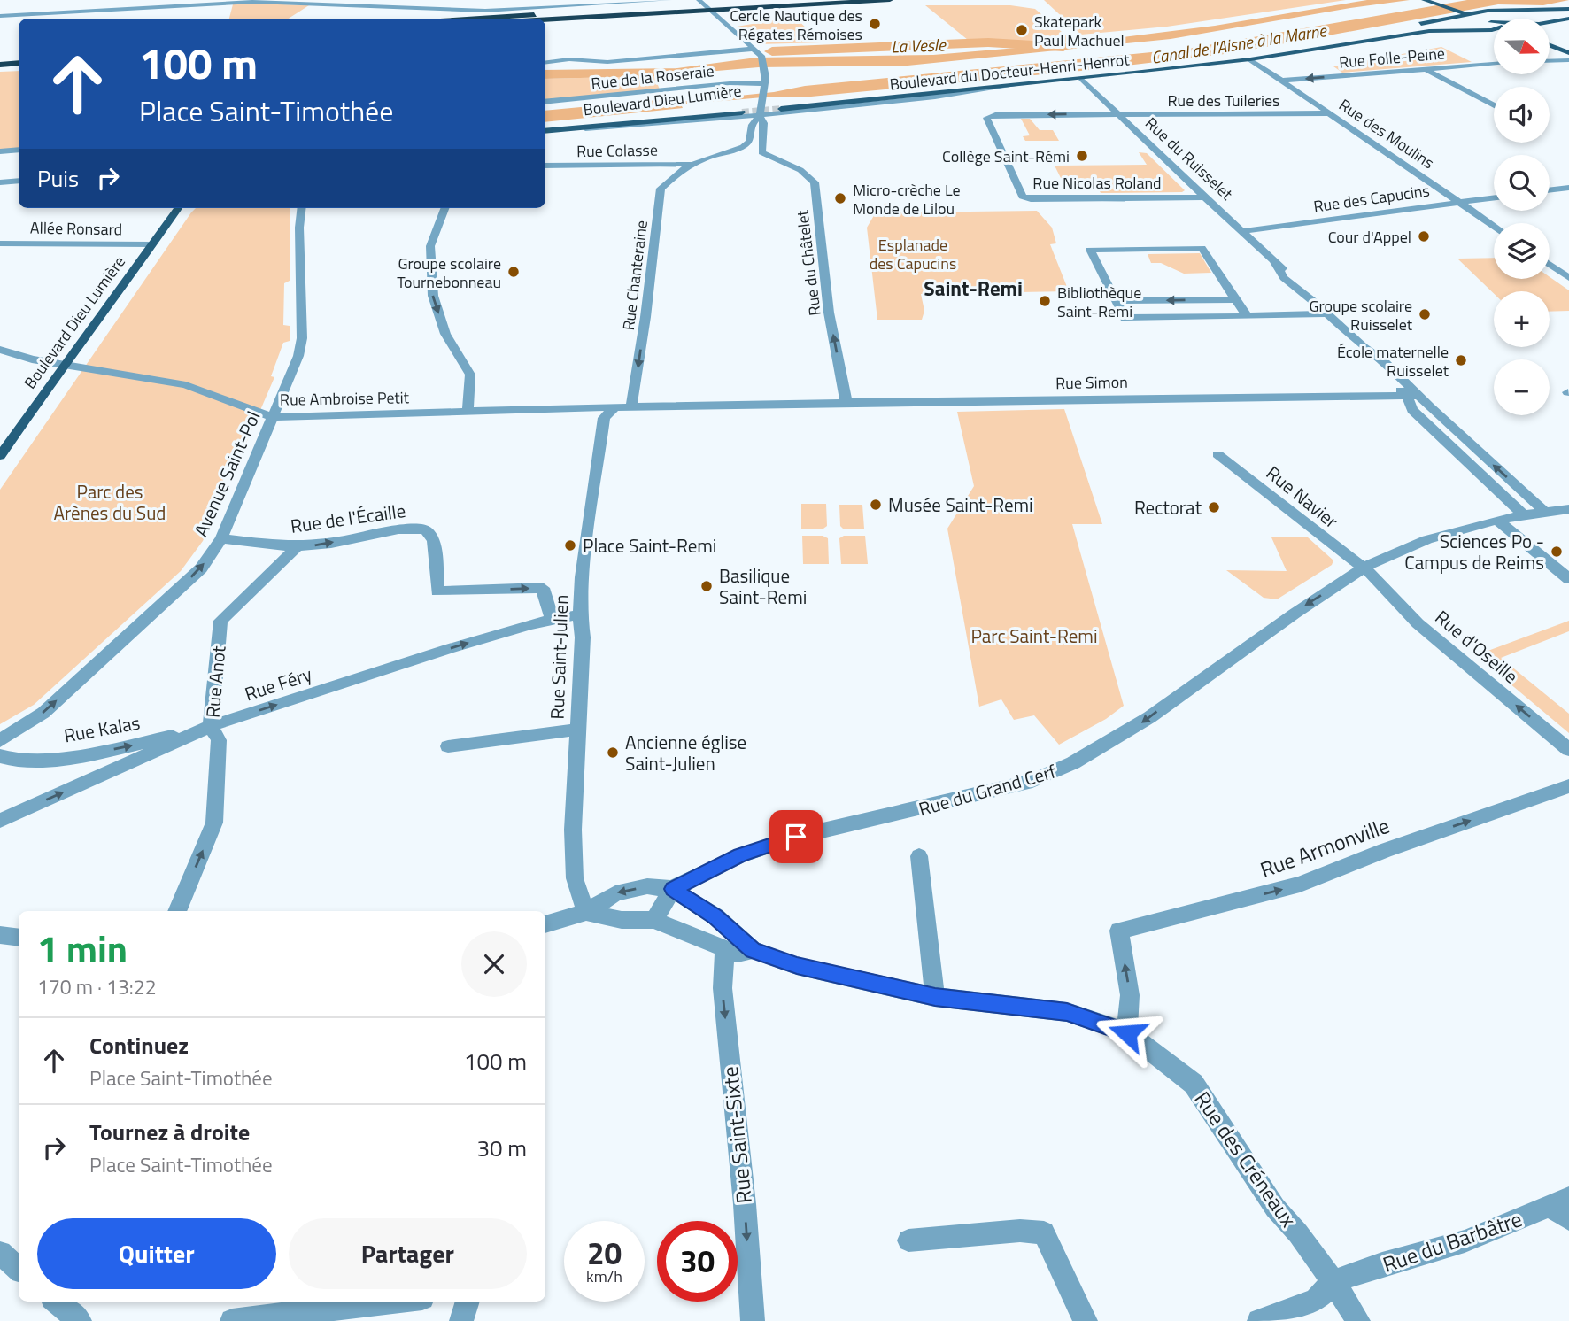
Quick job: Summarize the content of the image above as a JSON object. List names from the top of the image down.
{
  "streets": {
    "main road": ["Boulevard du Docteur-Henri-Henrot", "Boulevard Dieu Lumière"],
    "street": [
      "Rue Folle-Peine",
      "Rue de la Roseraie",
      "Rue des Tuileries",
      "Rue des Moulins",
      "Rue Colasse",
      "Rue du Ruisselet",
      "Rue Nicolas Roland",
      "Rue des Capucins",
      "Allée Ronsard",
      "Rue du Châtelet",
      "Rue Chanteraine",
      "Rue Simon",
      "Rue Ambroise Petit",
      "Avenue Saint-Pol",
      "Rue Navier",
      "Rue de l'Écaille",
      "Rue d'Oseille",
      "Rue Saint-Julien",
      "Rue Anot",
      "Rue Féry",
      "Rue Kalas",
      "Rue du Grand Cerf",
      "Rue Armonville",
      "Rue Saint-Sixte",
      "Rue des Créneaux",
      "Rue du Barbâtre"
    ]
  },
  "crossings": [
    ["Rue Folle-Peine", "Rue des Moulins"],
    ["Boulevard du Docteur-Henri-Henrot", "Boulevard Dieu Lumière"],
    ["Boulevard du Docteur-Henri-Henrot", "Rue des Moulins"],
    ["Boulevard du Docteur-Henri-Henrot", "Rue du Ruisselet"],
    ["Boulevard Dieu Lumière", "Allée Ronsard"],
    ["Boulevard Dieu Lumière", "Rue Ambroise Petit"],
    ["Rue des Tuileries", "Rue des Moulins"],
    ["Rue des Tuileries", "Rue du Ruisselet"],
    ["Rue des Tuileries", "Rue Nicolas Roland"],
    ["Rue des Moulins", "Rue des Capucins"],
    ["Rue Colasse", "Rue Chanteraine"],
    ["Rue du Ruisselet", "Rue Nicolas Roland"],
    ["Rue du Ruisselet", "Rue des Capucins"],
    ["Rue du Ruisselet", "Rue Simon"],
    ["Rue du Ruisselet", "Rue du Grand Cerf"],
    ["Rue du Châtelet", "Rue Simon"],
    ["Rue Chanteraine", "Rue Ambroise Petit"],
    ["Rue Simon", "Rue Ambroise Petit"],
    ["Rue Ambroise Petit", "Avenue Saint-Pol"],
    ["Rue Ambroise Petit", "Rue Saint-Julien"],
    ["Avenue Saint-Pol", "Rue de l'Écaille"],
    ["Rue Navier", "Rue d'Oseille"],
    ["Rue Navier", "Rue du Grand Cerf"],
    ["Rue de l'Écaille", "Rue Anot"],
    ["Rue de l'Écaille", "Rue Féry"],
    ["Rue d'Oseille", "Rue du Grand Cerf"],
    ["Rue Saint-Julien", "Rue Féry"],
    ["Rue Anot", "Rue Féry"],
    ["Rue Anot", "Rue Kalas"],
    ["Rue Féry", "Rue Kalas"],
    ["Rue Armonville", "Rue des Créneaux"],
    ["Rue des Créneaux", "Rue du Barbâtre"]
  ],
  "one_way": [
    "Rue Folle-Peine",
    "Rue du Châtelet",
    "Rue Chanteraine",
    "Avenue Saint-Pol",
    "Rue Anot",
    "Rue Féry",
    "Rue Kalas",
    "Rue du Grand Cerf",
    "Rue Armonville",
    "Rue Saint-Sixte"
  ],
  "districts": ["Saint-Remi"],
  "water": ["Canal de l'Aisne à la Marne", "La Vesle"],
  "parks": ["Esplanade des Capucins", "Parc des Arènes du Sud", "Parc Saint-Remi"],
  "places": [
    "Cercle Nautique des Régates Rémoises",
    "Skatepark Paul Machuel",
    "Collège Saint-Rémi",
    "Micro-crèche Le Monde de Lilou",
    "Cour d'Appel",
    "Groupe scolaire Tournebonneau",
    "Bibliothèque Saint-Remi",
    "Groupe scolaire Ruisselet",
    "École maternelle Ruisselet",
    "Musée Saint-Remi",
    "Rectorat",
    "Place Saint-Remi",
    "Sciences Po - Campus de Reims",
    "Basilique Saint-Remi",
    "Ancienne église Saint-Julien"
  ],
  "north": "right",
  "page": {
    "map_buttons": ["+", "−"],
    "turn": ["100 m", "Place Saint-Timothée"],
    "then": "Puis",
    "heading": ["1 min", "170 m · 13:22"],
    "list": [
      {
        "name": "Continuez",
        "note": "Place Saint-Timothée",
        "value": "100 m"
      },
      {
        "name": "Tournez à droite",
        "note": "Place Saint-Timothée",
        "value": "30 m"
      }
    ],
    "buttons": ["Quitter", "Partager"],
    "speed": "20 km/h",
    "limit": "30"
  }
}
